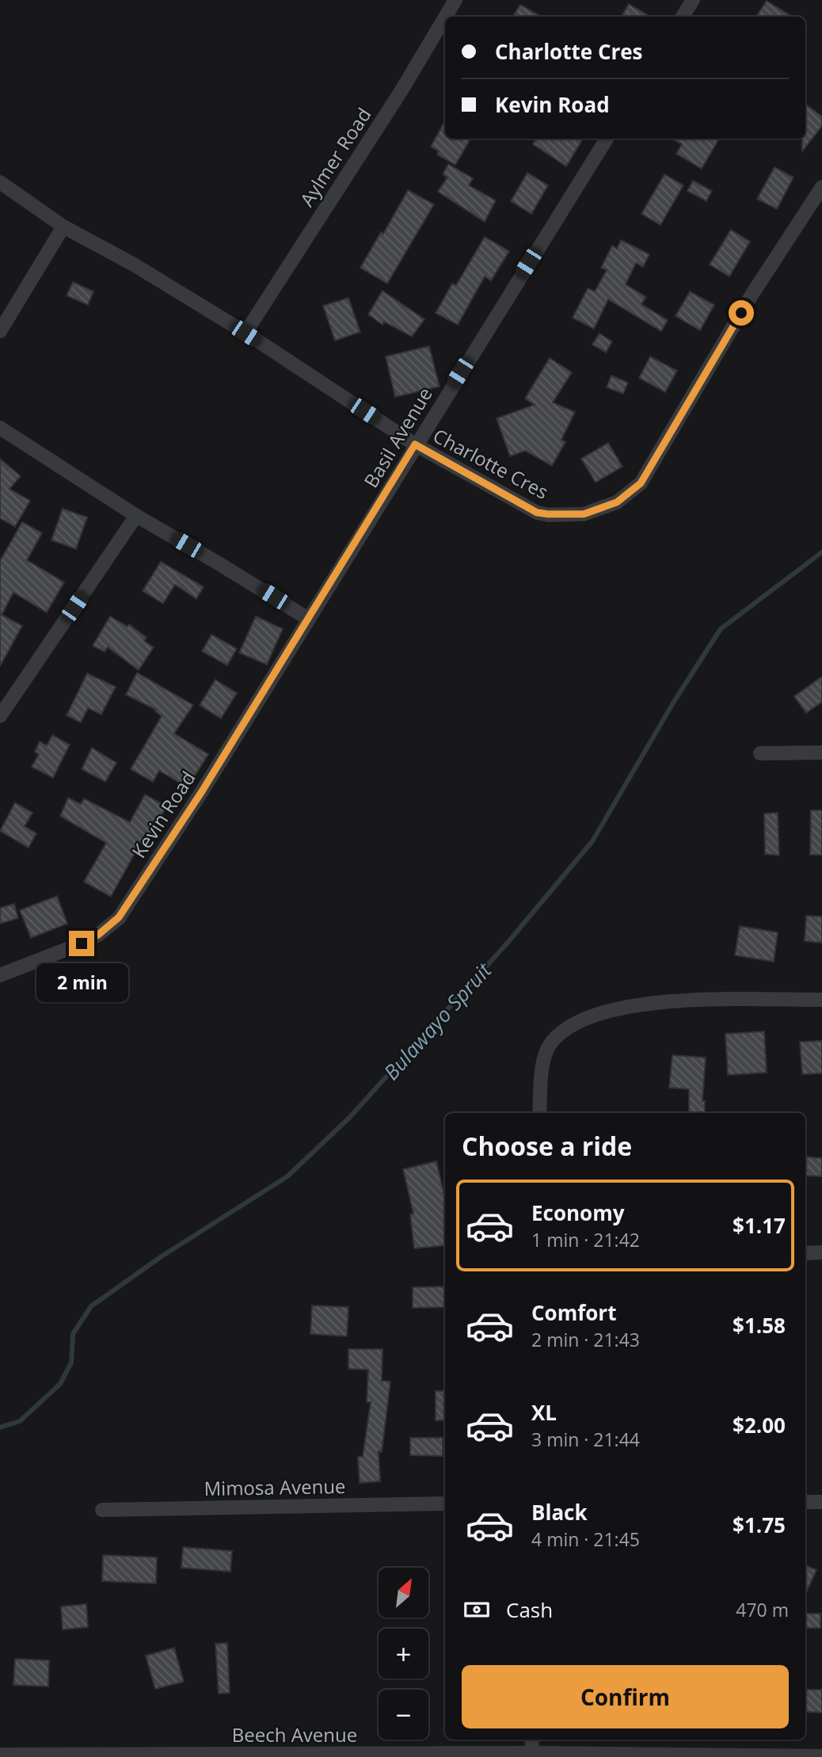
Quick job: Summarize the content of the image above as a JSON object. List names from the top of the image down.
{
  "streets": {
    "street": [
      "Aylmer Road",
      "Basil Avenue",
      "Charlotte Cres",
      "Kevin Road",
      "Mimosa Avenue",
      "Beech Avenue"
    ]
  },
  "crossings": [
    ["Aylmer Road", "Charlotte Cres"],
    ["Basil Avenue", "Charlotte Cres"],
    ["Basil Avenue", "Kevin Road"]
  ],
  "water": ["Bulawayo Spruit"],
  "north": "top right",
  "page": {
    "banner": ["Charlotte Cres", "Kevin Road"],
    "bubble": "2 min",
    "heading": "Choose a ride",
    "list": [
      {
        "name": "Economy",
        "note": "1 min · 21:42",
        "value": "$1.17"
      },
      {
        "name": "Comfort",
        "note": "2 min · 21:43",
        "value": "$1.58"
      },
      {
        "name": "XL",
        "note": "3 min · 21:44",
        "value": "$2.00"
      },
      {
        "name": "Black",
        "note": "4 min · 21:45",
        "value": "$1.75"
      }
    ],
    "map_buttons": ["+", "−"],
    "pay": ["Cash", "470 m"],
    "buttons": "Confirm"
  }
}
